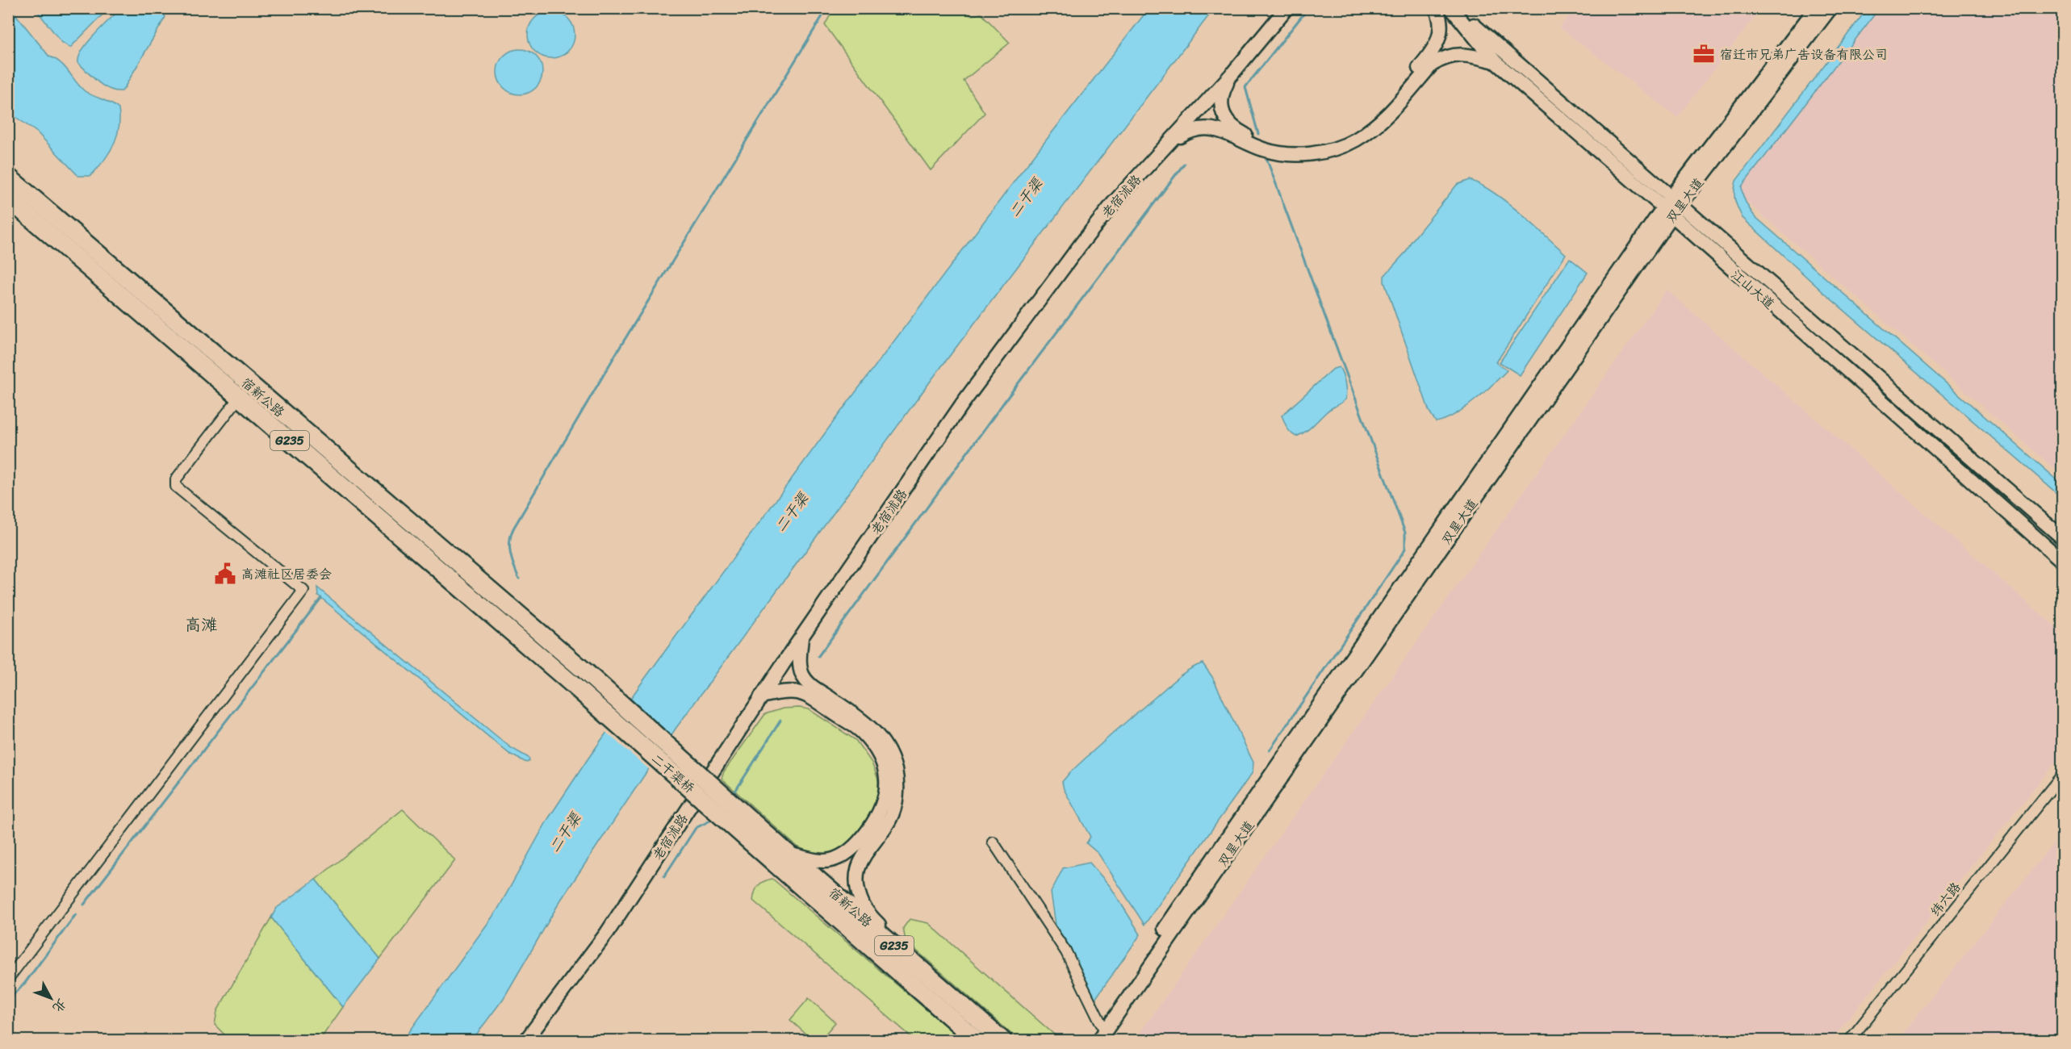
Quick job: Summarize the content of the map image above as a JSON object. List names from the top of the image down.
{
  "streets": {
    "highway": ["宿新公路", "G235", "二干渠桥"],
    "main road": ["老宿沭路", "双星大道", "江山大道"],
    "street": ["纬六路"]
  },
  "crossings": [
    ["双星大道", "江山大道"],
    ["宿新公路", "二干渠桥"]
  ],
  "districts": ["高滩"],
  "water": ["二干渠"],
  "places": {
    "office": ["宿迁市兄弟广告设备有限公司"],
    "public building": ["高滩社区居委会"]
  },
  "north": "bottom right"
}
